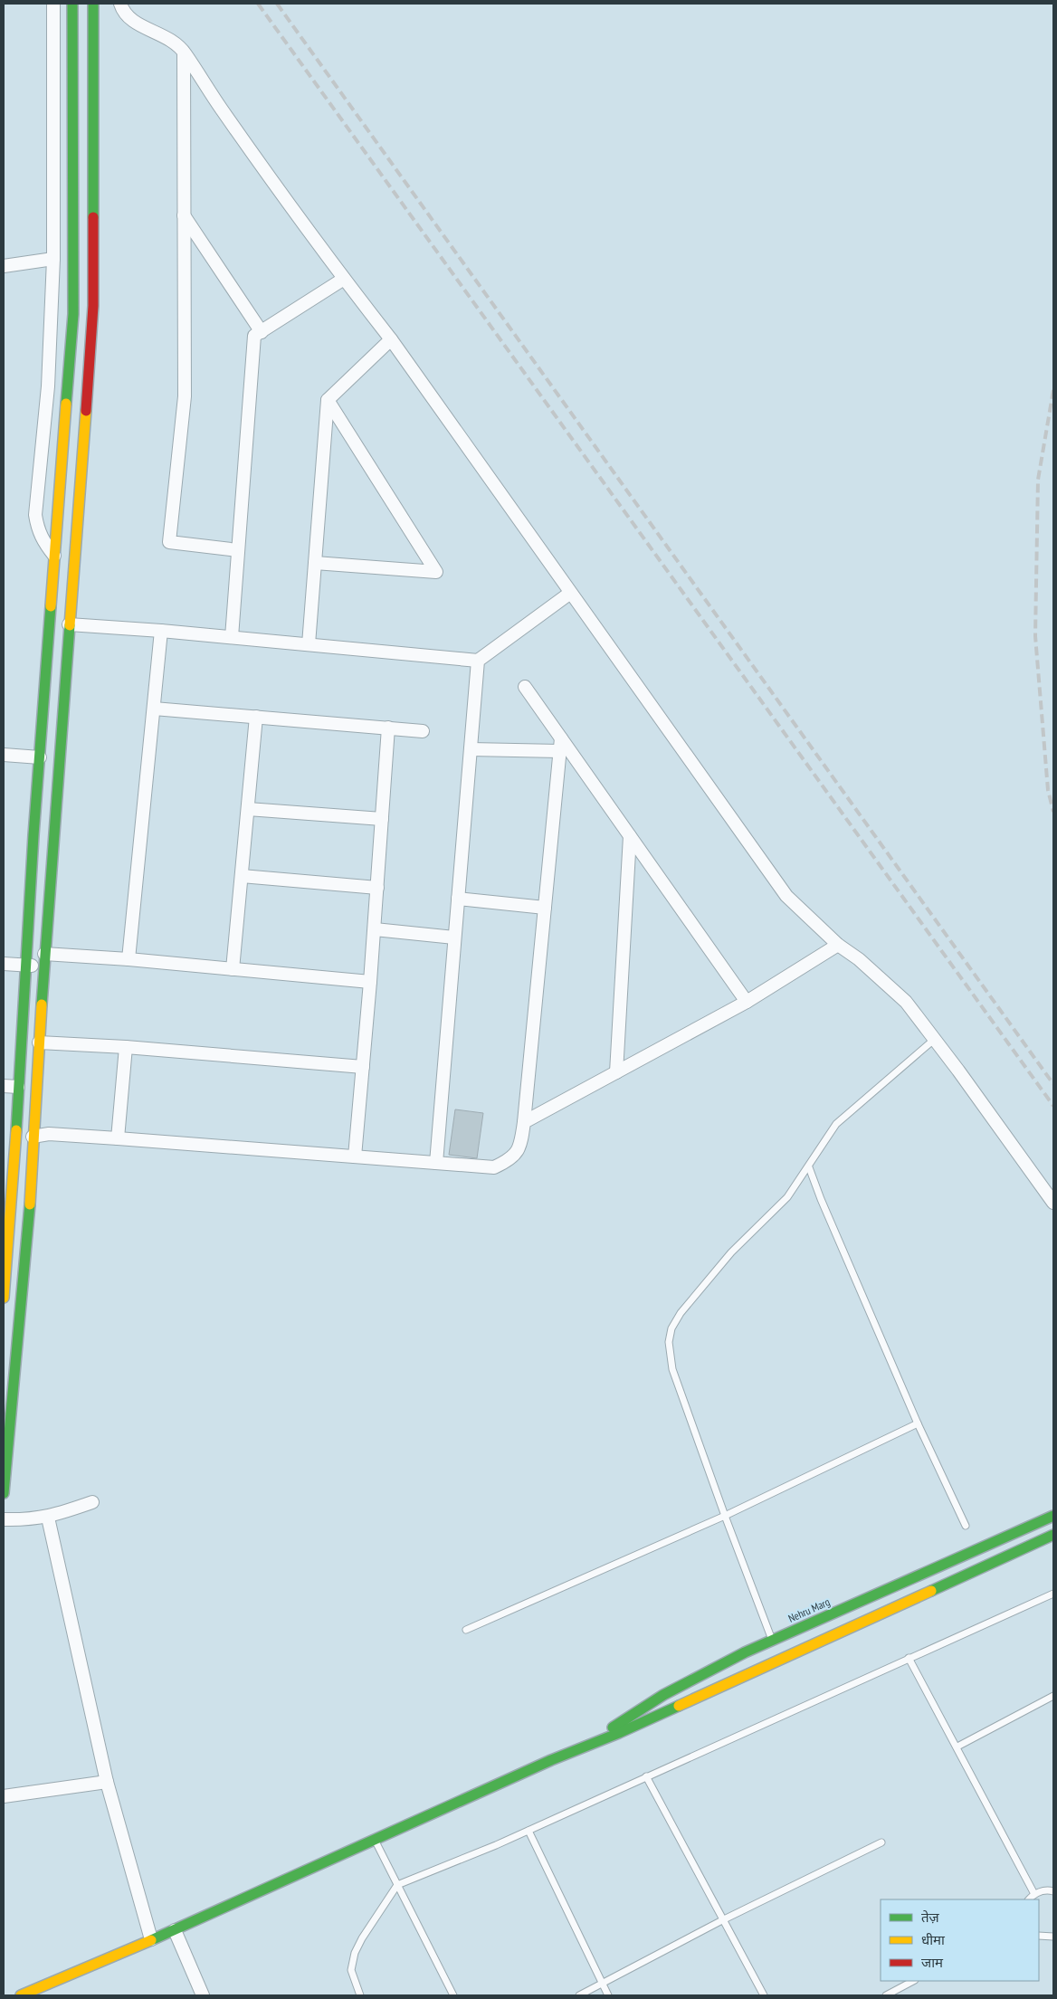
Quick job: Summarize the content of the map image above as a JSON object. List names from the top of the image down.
{
  "streets": {
    "main road": ["Nehru Marg"]
  },
  "legend": ["तेज़", "धीमा", "जाम"]
}
